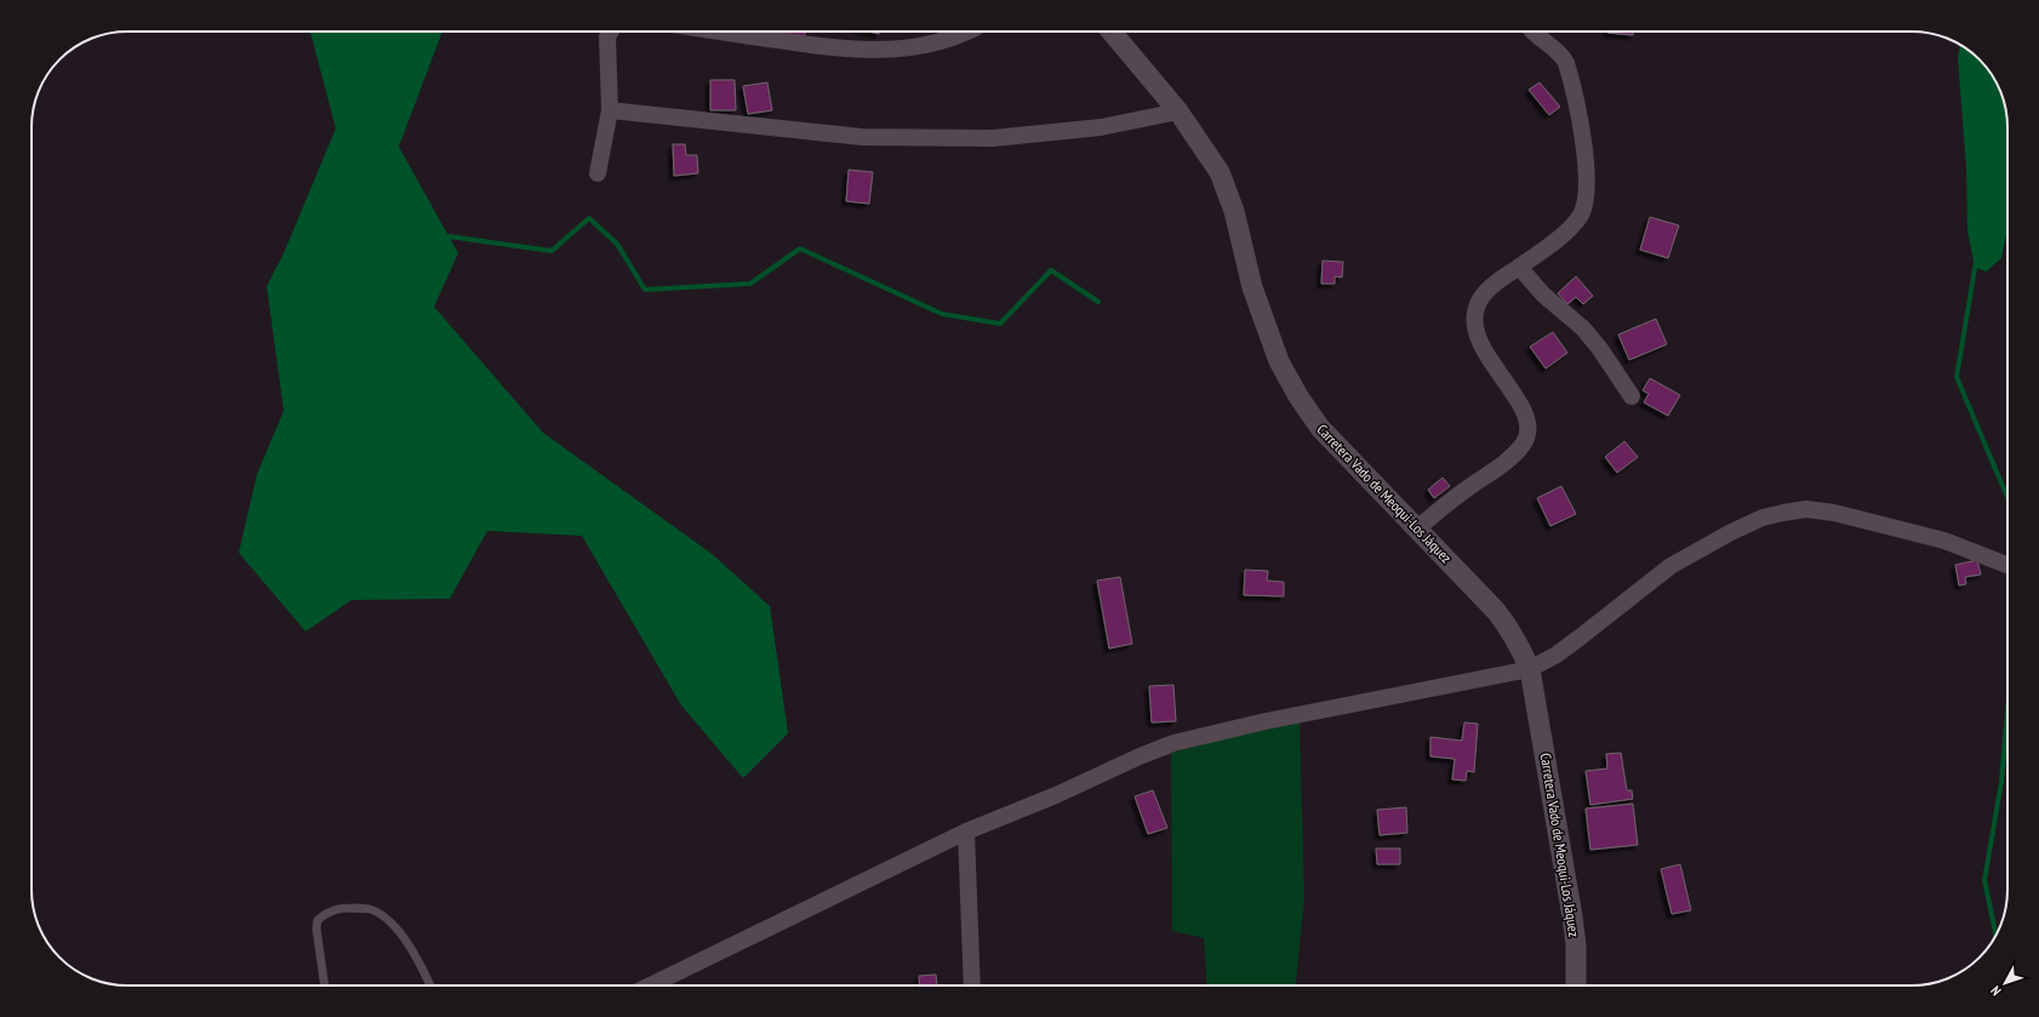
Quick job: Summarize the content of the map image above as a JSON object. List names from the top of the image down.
{
  "streets": {
    "street": ["Carretera Vado de Meoqui-Los Jáquez"]
  },
  "north": "bottom left"
}
